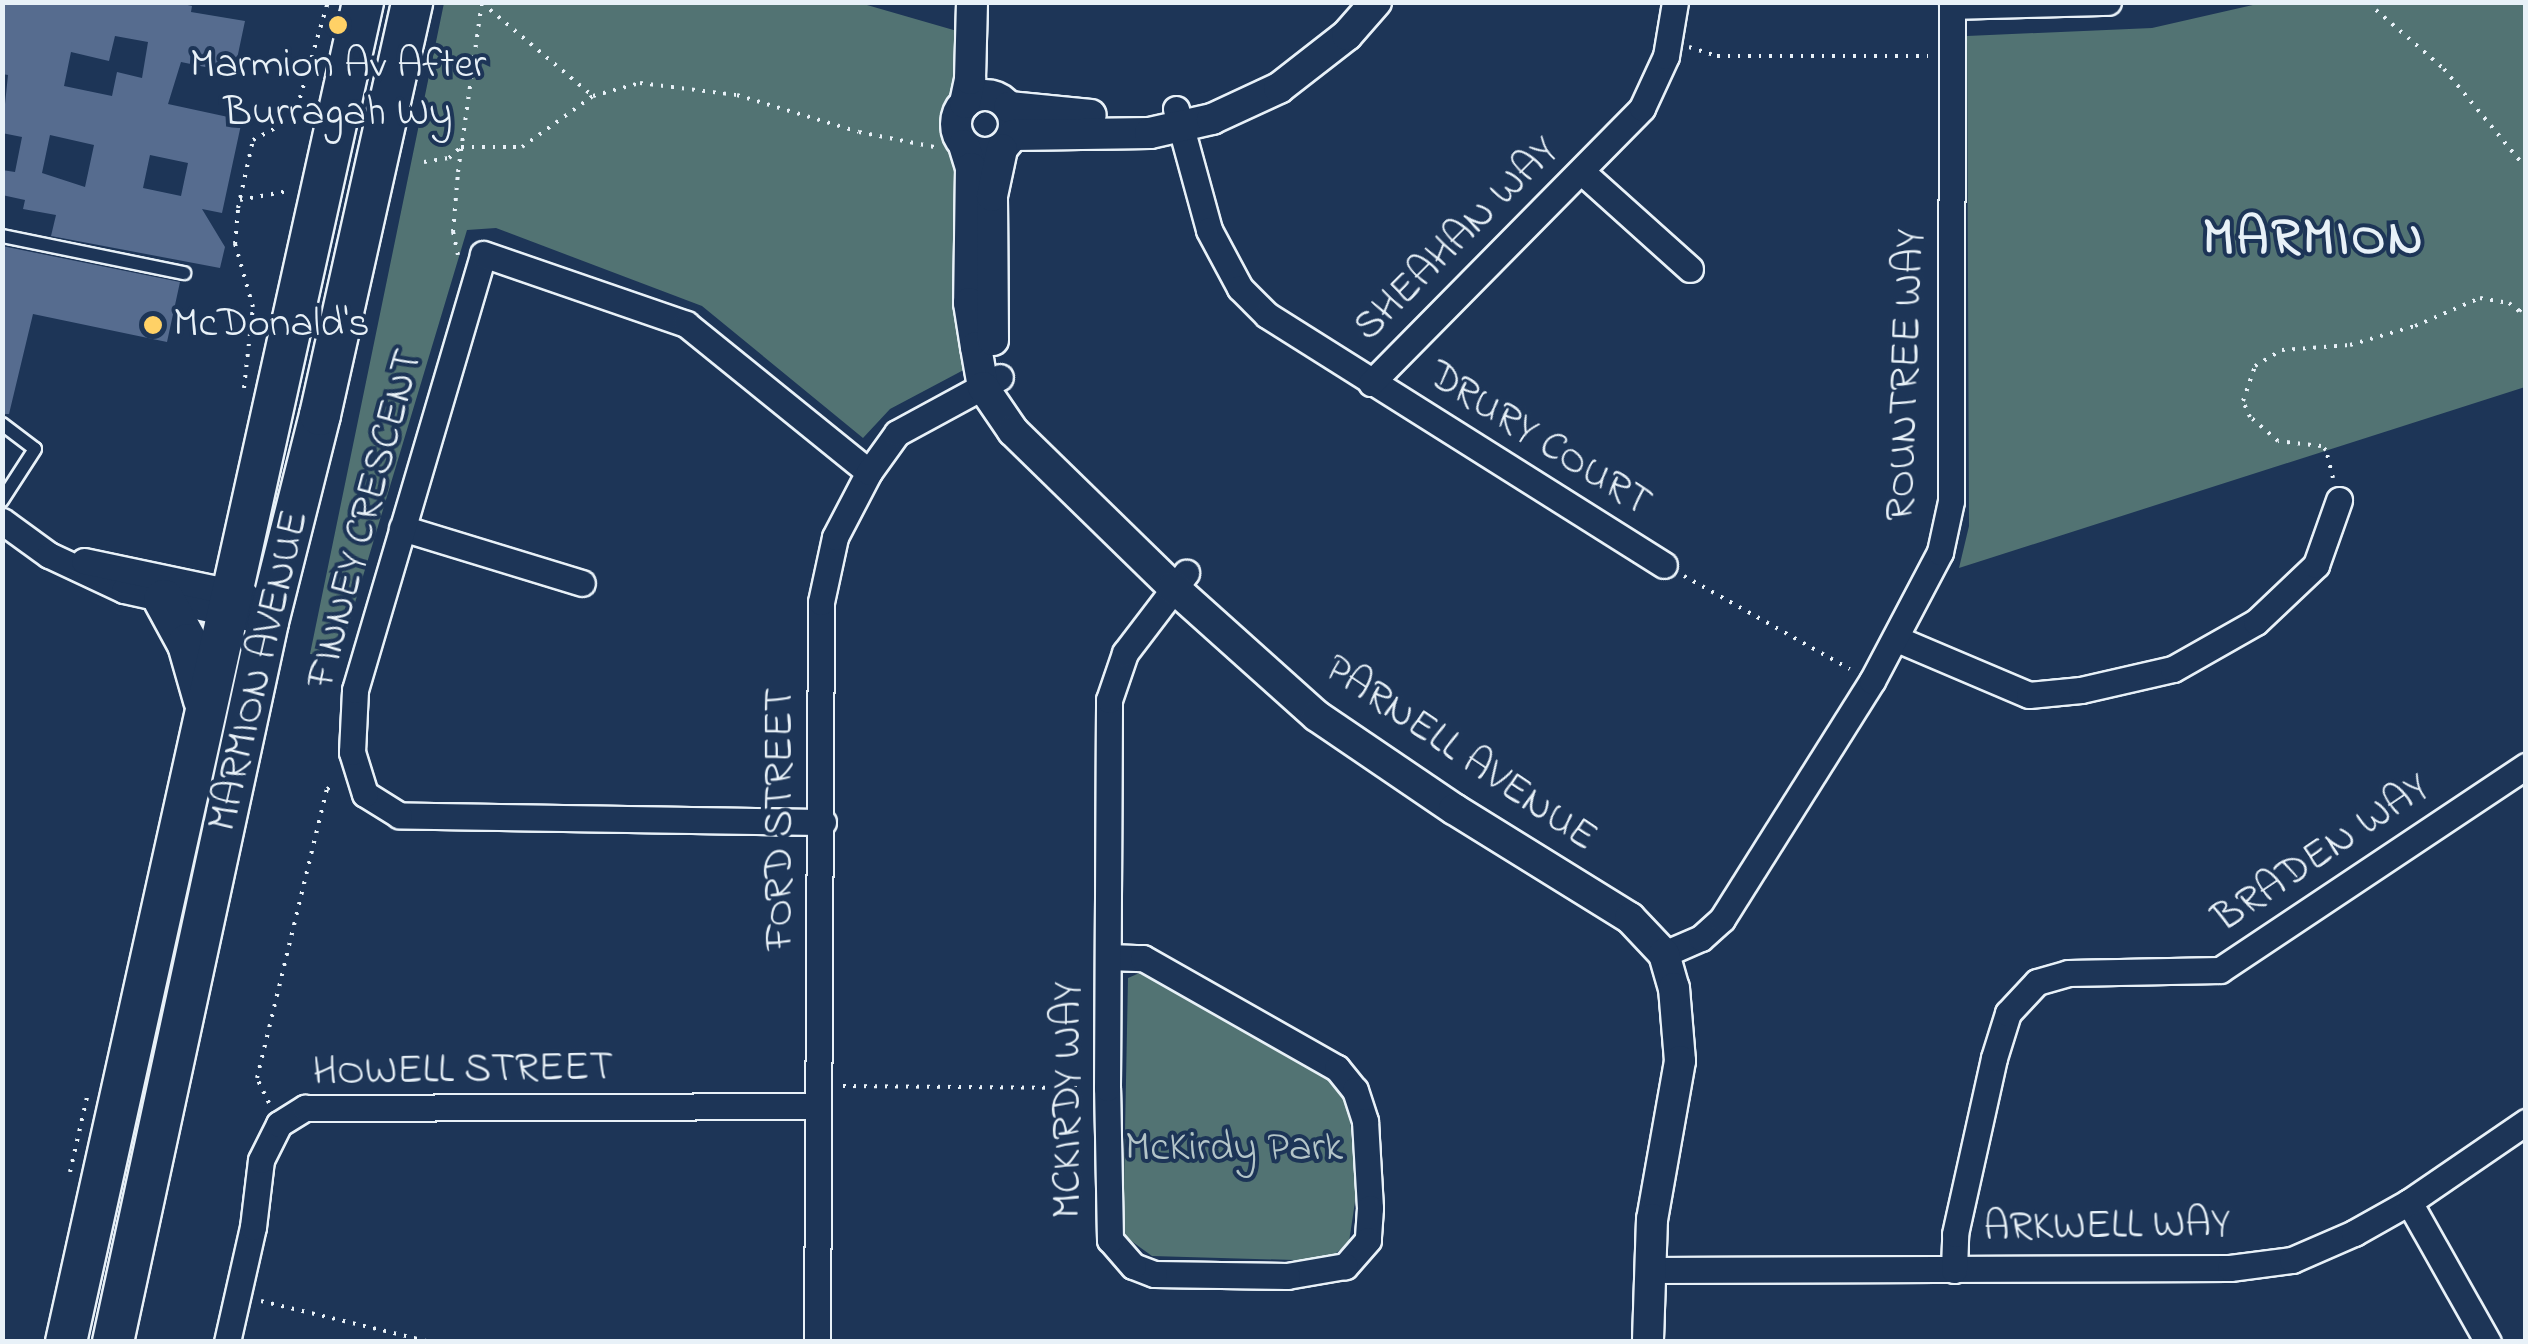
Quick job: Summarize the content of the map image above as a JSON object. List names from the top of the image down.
{
  "streets": {
    "highway": ["MARMION AVENUE"],
    "street": [
      "SHEAHAN WAY",
      "ROUNTREE WAY",
      "DRURY COURT",
      "FINNEY CRESCENT",
      "PARNELL AVENUE",
      "FORD STREET",
      "BRADEN WAY",
      "HOWELL STREET",
      "MCKIRDY WAY",
      "ARKWELL WAY"
    ]
  },
  "crossings": [
    ["SHEAHAN WAY", "DRURY COURT"],
    ["ROUNTREE WAY", "PARNELL AVENUE"],
    ["PARNELL AVENUE", "FORD STREET"],
    ["PARNELL AVENUE", "MCKIRDY WAY"],
    ["PARNELL AVENUE", "ARKWELL WAY"],
    ["FORD STREET", "HOWELL STREET"],
    ["BRADEN WAY", "ARKWELL WAY"]
  ],
  "districts": ["MARMION"],
  "parks": ["McKirdy Park"],
  "places": ["Marmion Av After Burragah Wy", "McDonald's"]
}
